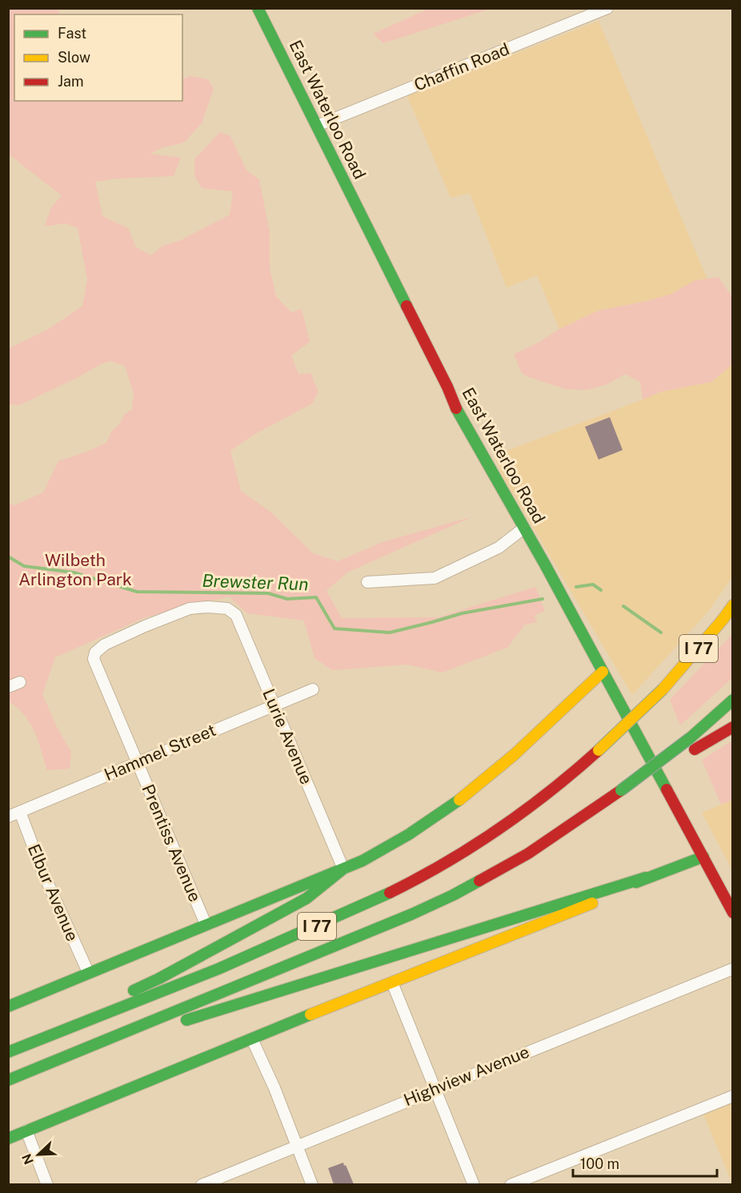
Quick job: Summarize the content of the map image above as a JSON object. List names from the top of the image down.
{
  "streets": {
    "main road": ["East Waterloo Road", "I 77"],
    "street": [
      "Chaffin Road",
      "Lurie Avenue",
      "Hammel Street",
      "Prentiss Avenue",
      "Elbur Avenue",
      "Highview Avenue"
    ]
  },
  "crossings": [
    ["Chaffin Road", "East Waterloo Road"],
    ["Lurie Avenue", "Hammel Street"],
    ["Lurie Avenue", "Prentiss Avenue"],
    ["Hammel Street", "Prentiss Avenue"],
    ["Hammel Street", "Elbur Avenue"]
  ],
  "water": ["Brewster Run"],
  "parks": ["Wilbeth Arlington Park"],
  "legend": ["Fast", "Slow", "Jam"],
  "scale_bar": "100 m",
  "north": "bottom left"
}
